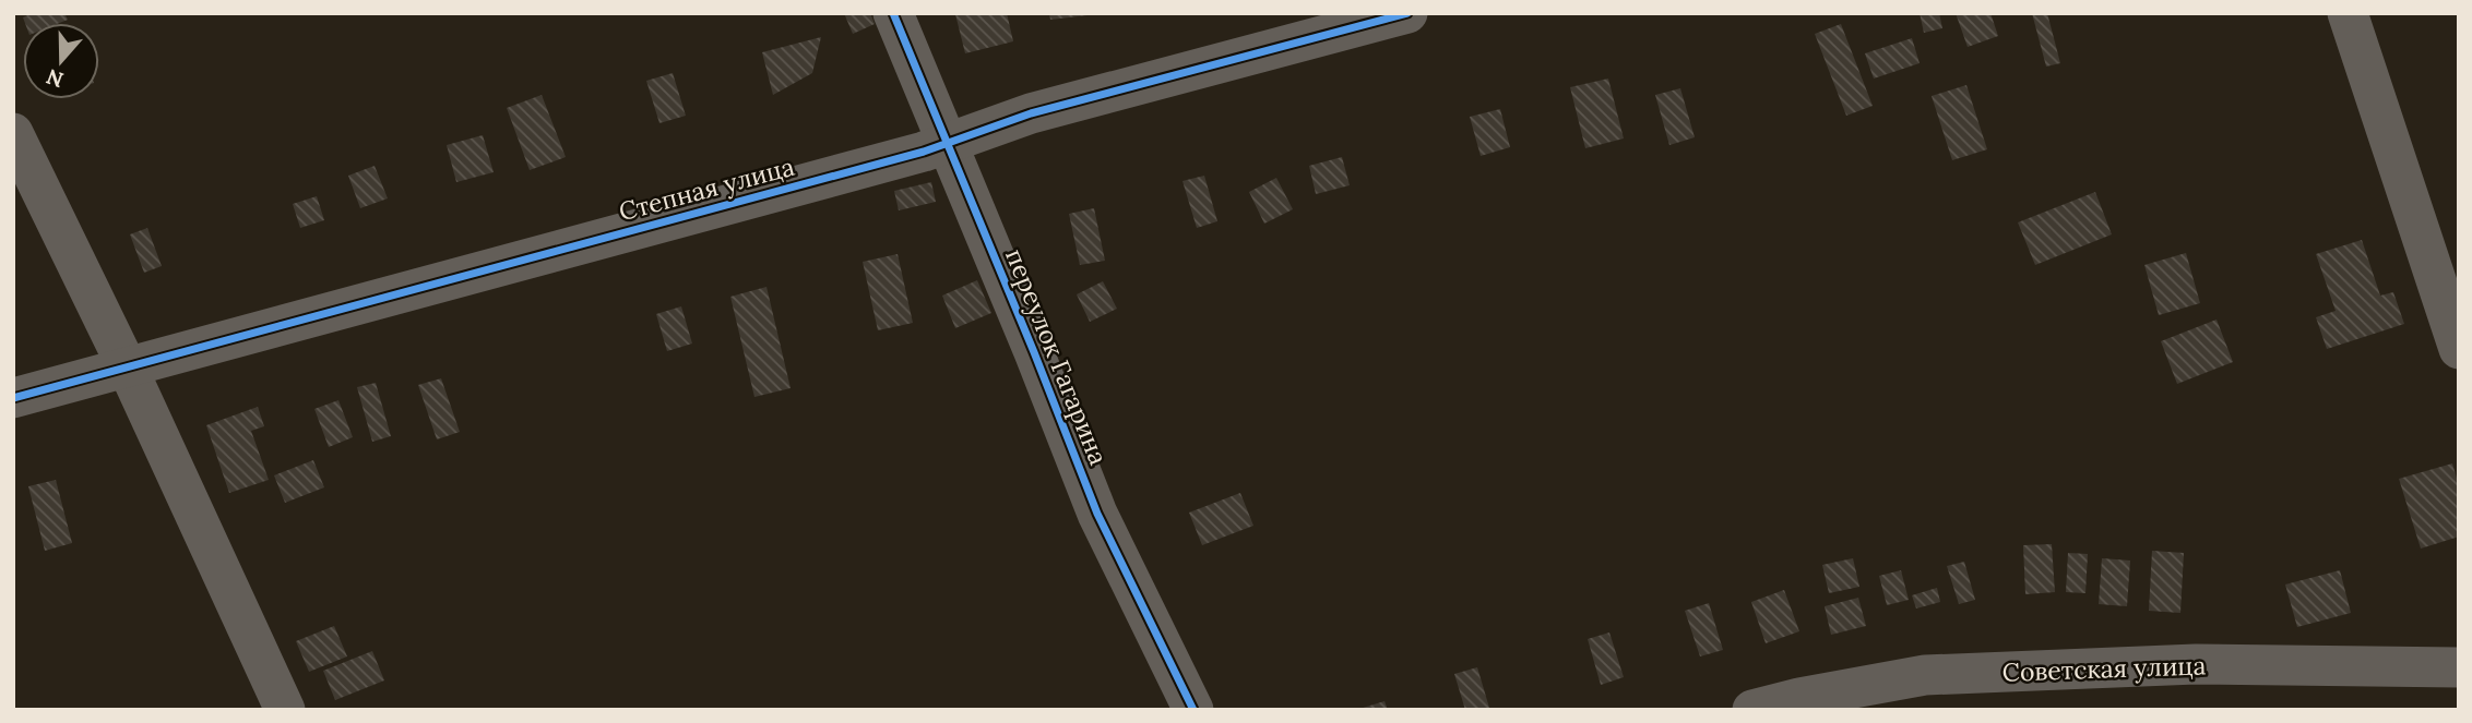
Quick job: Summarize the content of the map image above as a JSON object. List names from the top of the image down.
{
  "streets": {
    "street": ["Степная улица", "переулок Гагарина", "Советская улица"]
  },
  "crossings": [
    ["Степная улица", "переулок Гагарина"]
  ],
  "north": "bottom"
}
